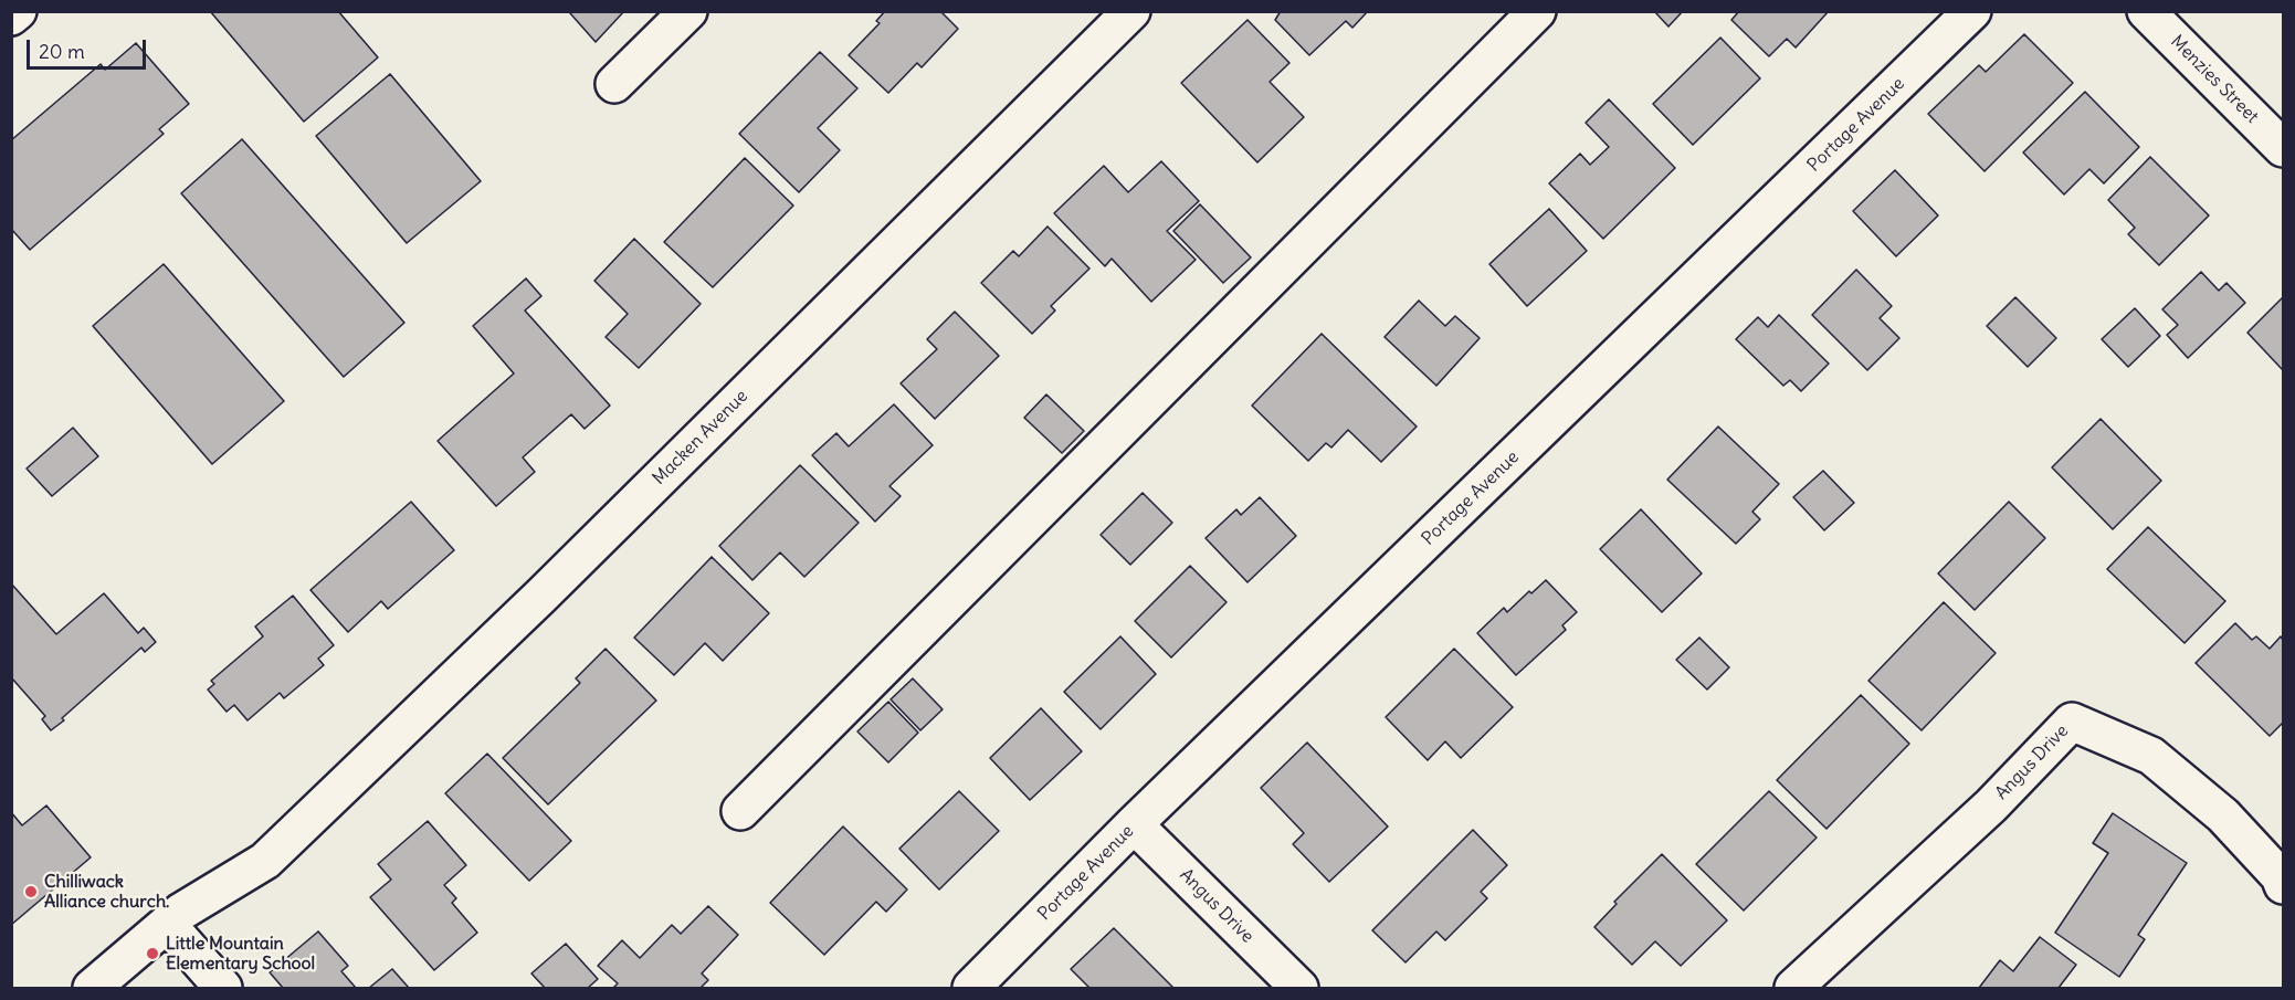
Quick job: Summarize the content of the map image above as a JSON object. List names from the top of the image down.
{
  "streets": {
    "street": [
      "Menzies Street",
      "Portage Avenue",
      "Macken Avenue",
      "Angus Drive"
    ]
  },
  "crossings": [
    ["Portage Avenue", "Angus Drive"]
  ],
  "places": ["Chilliwack Alliance church.", "Little Mountain Elementary School"],
  "scale_bar": "20 m"
}
